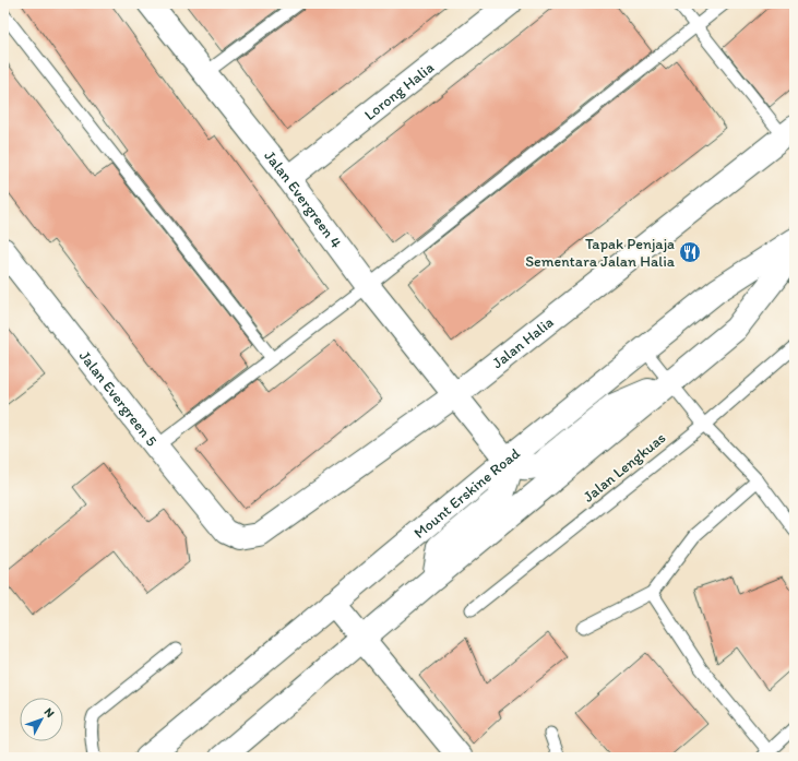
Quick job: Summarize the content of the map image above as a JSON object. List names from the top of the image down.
{
  "streets": {
    "street": [
      "Lorong Halia",
      "Jalan Evergreen 4",
      "Jalan Halia",
      "Jalan Evergreen 5",
      "Mount Erskine Road"
    ],
    "lane": ["Jalan Lengkuas"]
  },
  "crossings": [
    ["Lorong Halia", "Jalan Evergreen 4"],
    ["Jalan Evergreen 4", "Jalan Halia"],
    ["Jalan Evergreen 4", "Mount Erskine Road"],
    ["Jalan Halia", "Jalan Evergreen 5"]
  ],
  "places": {
    "restaurant": ["Tapak Penjaja Sementara Jalan Halia"]
  },
  "north": "top right"
}
